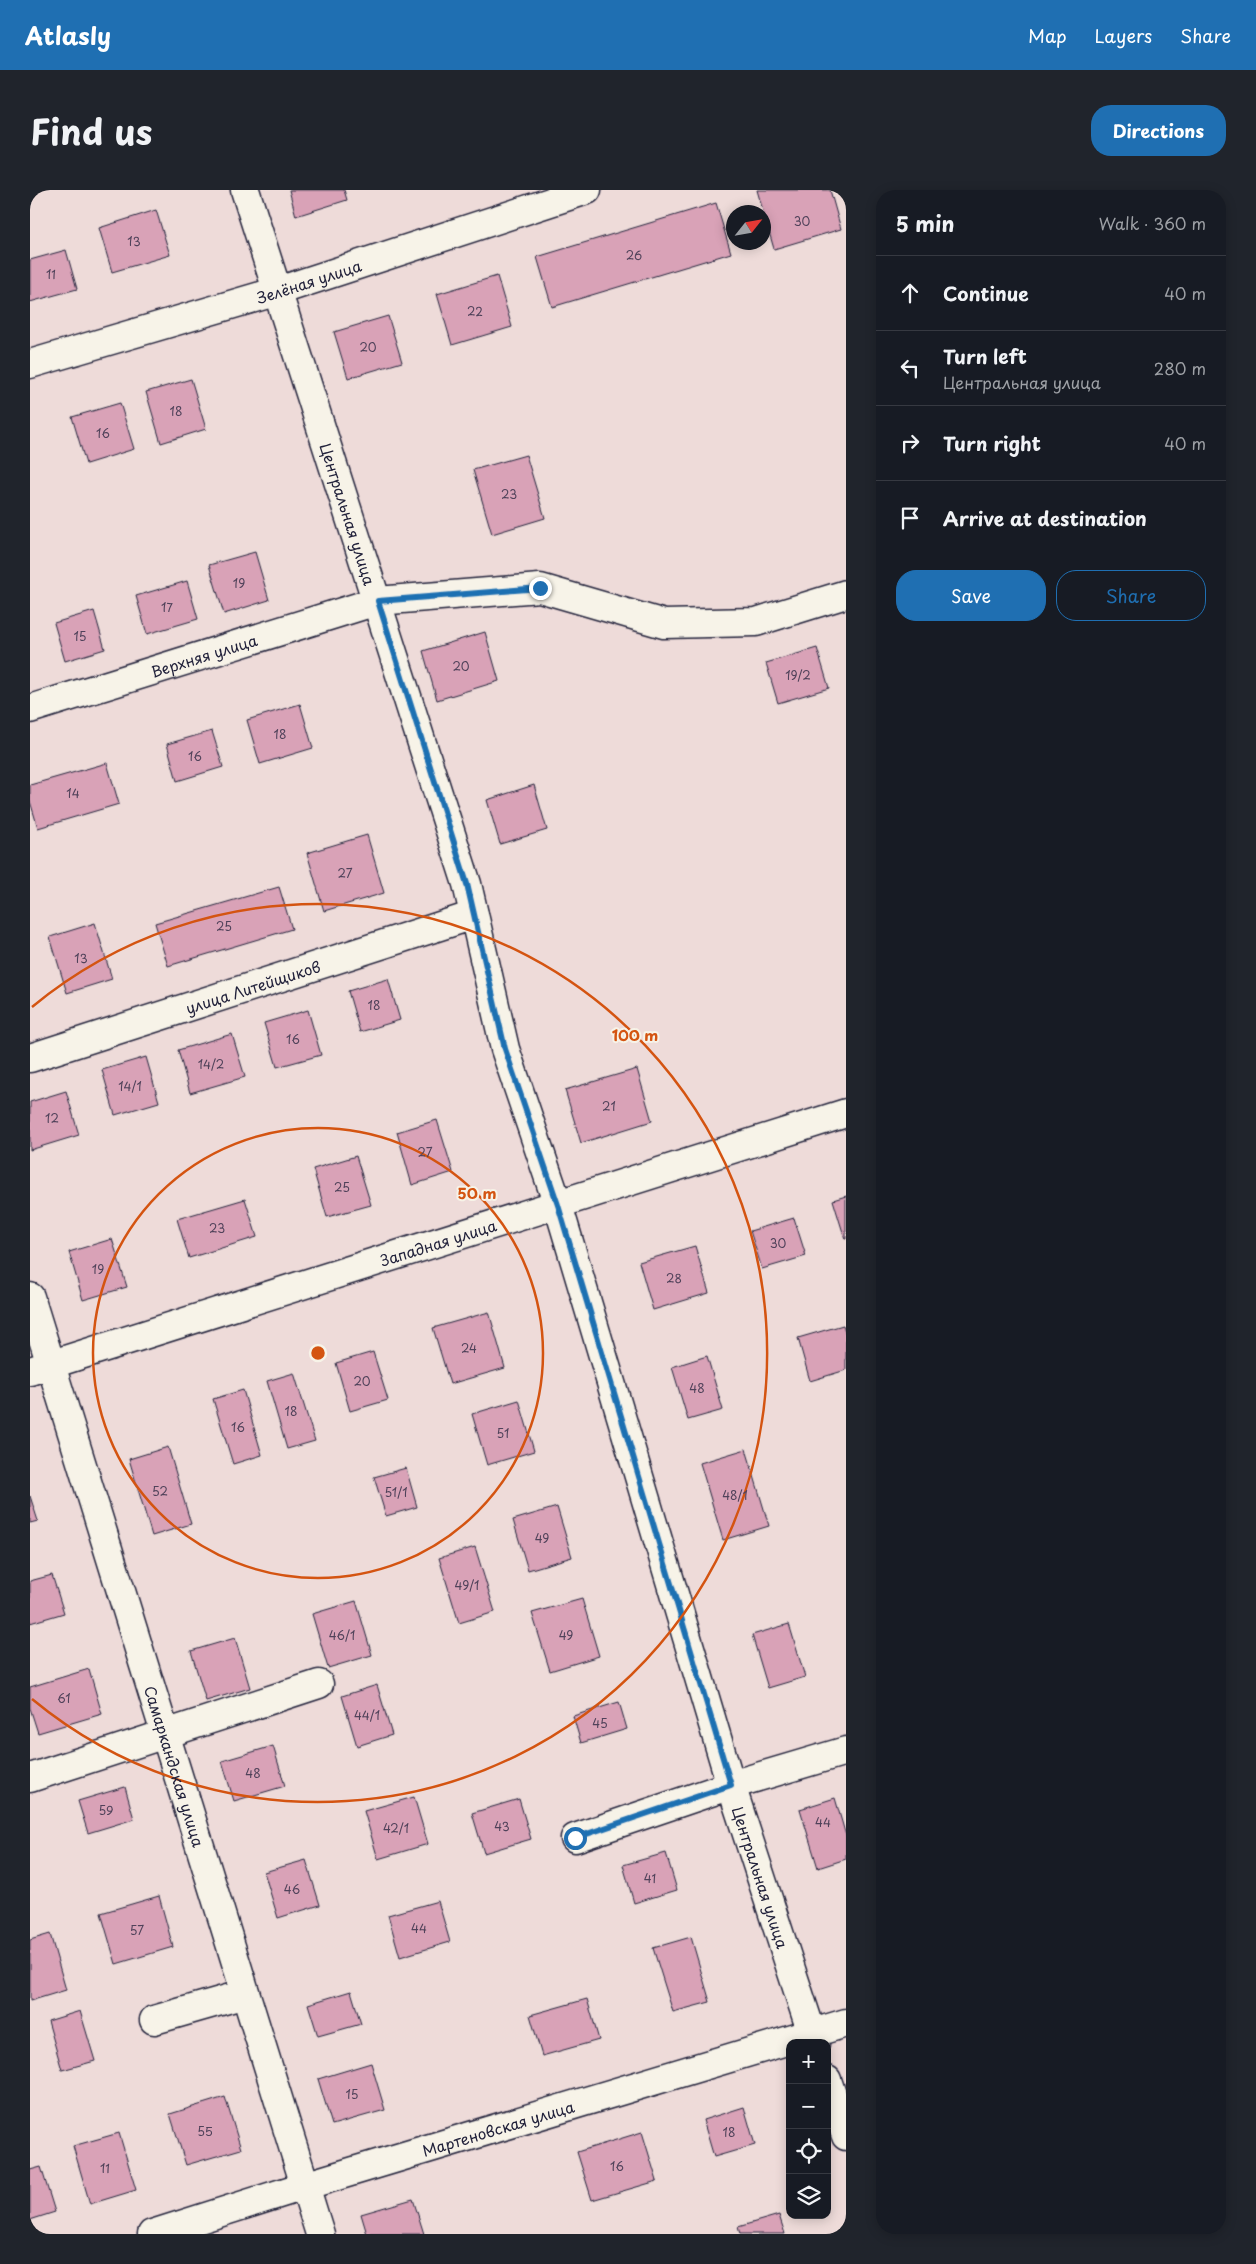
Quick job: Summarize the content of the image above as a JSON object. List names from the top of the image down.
{
  "streets": {
    "street": [
      "Зелёная улица",
      "Центральная улица",
      "Верхняя улица",
      "улица Литейщиков",
      "Западная улица",
      "Самаркандская улица",
      "Мартеновская улица"
    ]
  },
  "crossings": [
    ["Зелёная улица", "Центральная улица"],
    ["Центральная улица", "Верхняя улица"],
    ["Центральная улица", "улица Литейщиков"],
    ["Центральная улица", "Западная улица"],
    ["Центральная улица", "Мартеновская улица"],
    ["Западная улица", "Самаркандская улица"],
    ["Самаркандская улица", "Мартеновская улица"]
  ],
  "house_numbers": [
    "30",
    "13",
    "26",
    "11",
    "22",
    "20",
    "18",
    "16",
    "23",
    "19",
    "17",
    "15",
    "20",
    "19/2",
    "18",
    "16",
    "14",
    "27",
    "25",
    "13",
    "18",
    "16",
    "14/2",
    "14/1",
    "21",
    "12",
    "27",
    "25",
    "23",
    "30",
    "19",
    "28",
    "24",
    "20",
    "48",
    "18",
    "16",
    "51",
    "52",
    "51/1",
    "48/1",
    "49",
    "49/1",
    "46/1",
    "49",
    "61",
    "44/1",
    "45",
    "48",
    "59",
    "44",
    "43",
    "42/1",
    "41",
    "46",
    "44",
    "57",
    "15",
    "55",
    "18",
    "16",
    "11"
  ],
  "north": "top right",
  "page": {
    "header": "Atlasly",
    "nav": ["Map", "Layers", "Share"],
    "title": "Find us",
    "buttons": [
      "Directions",
      ["Save", "Share"]
    ],
    "heading": ["5 min", "Walk · 360 m"],
    "list": [
      ["Continue", "40 m"],
      ["Turn left", "Центральная улица", "280 m"],
      ["Turn right", "40 m"],
      "Arrive at destination"
    ],
    "map_buttons": ["+", "−"]
  },
  "rings": ["100 m", "50 m"]
}
